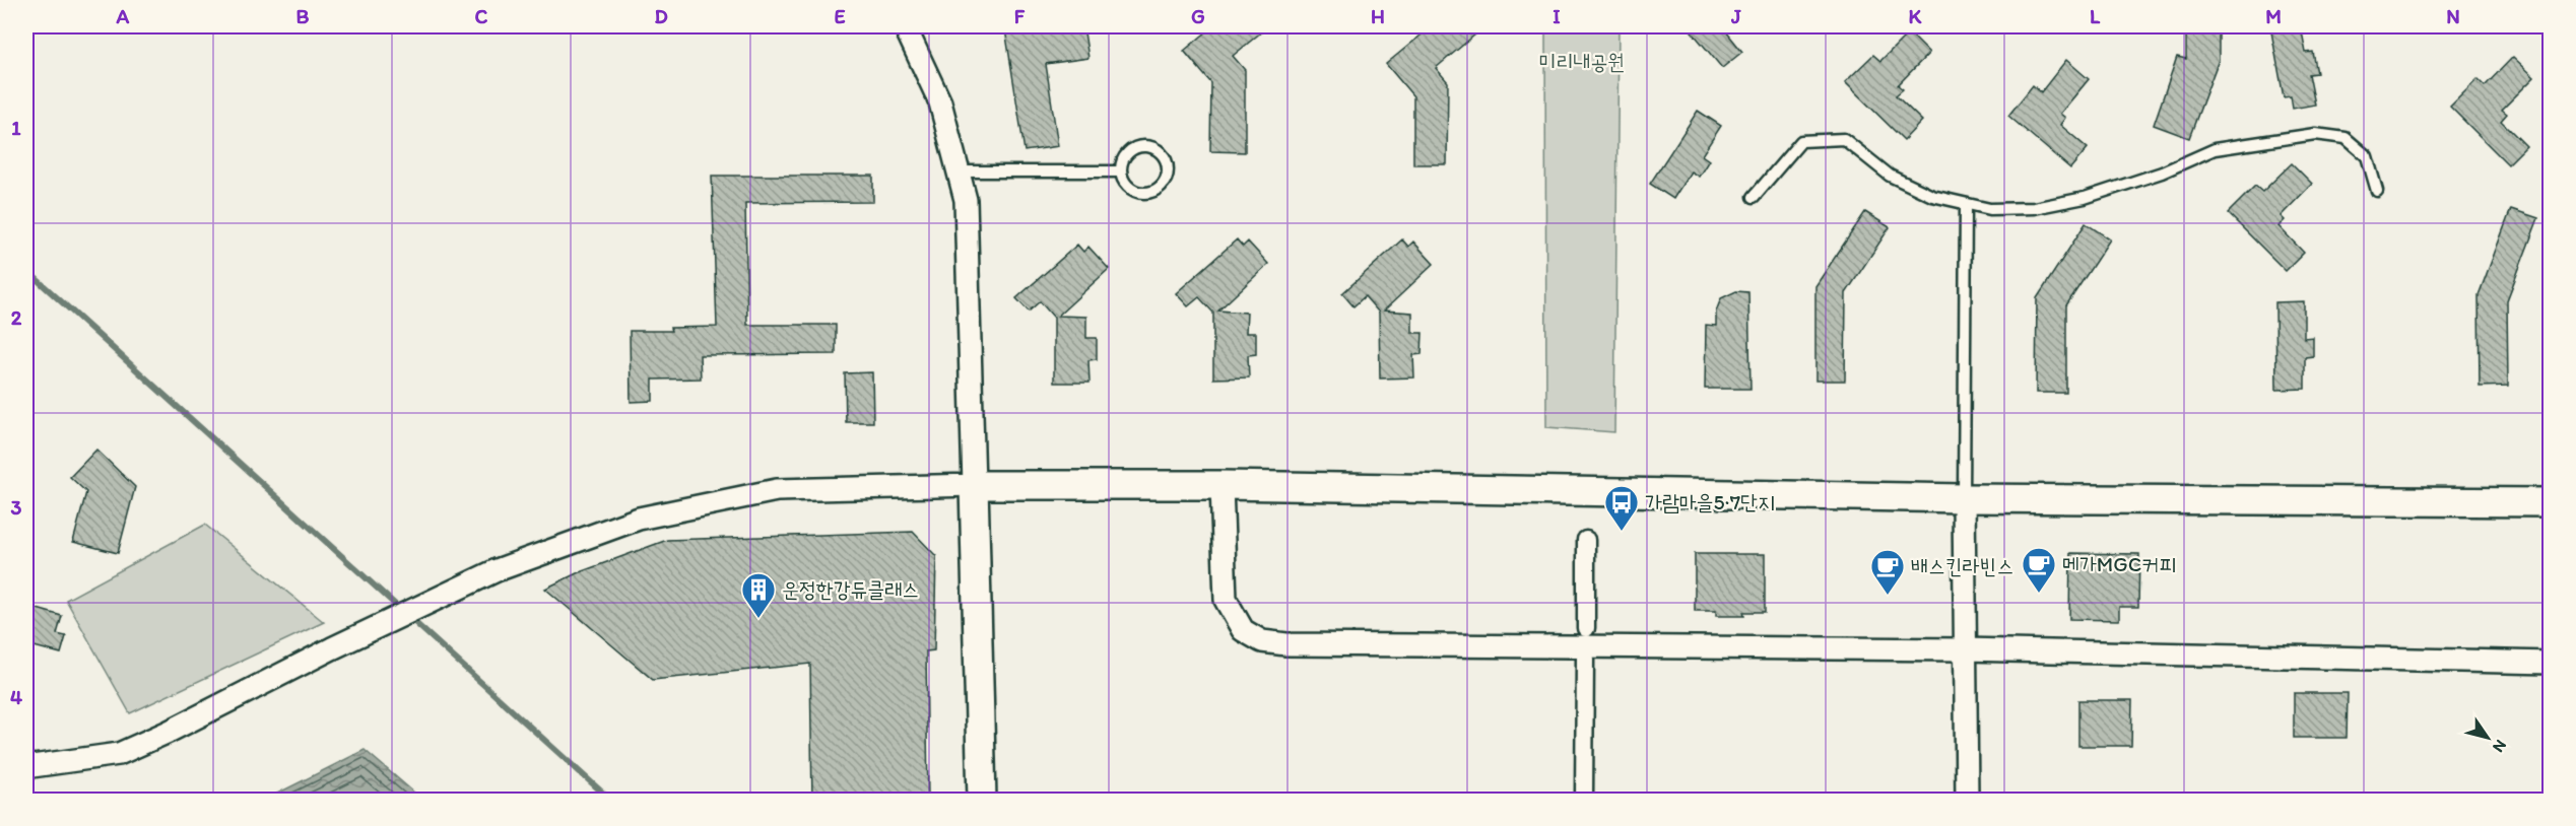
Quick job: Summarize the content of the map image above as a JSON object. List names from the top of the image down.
{
  "parks": ["미리내공원"],
  "places": {
    "bus stop": ["가람마을5·7단지"],
    "cafe": ["메가MGC커피", "배스킨라빈스"],
    "building": ["운정한강듀클래스"]
  },
  "north": "bottom right",
  "grid": {
    "columns": [
      "A",
      "B",
      "C",
      "D",
      "E",
      "F",
      "G",
      "H",
      "I",
      "J",
      "K",
      "L",
      "M",
      "N"
    ],
    "rows": [
      "1",
      "2",
      "3",
      "4"
    ]
  }
}
